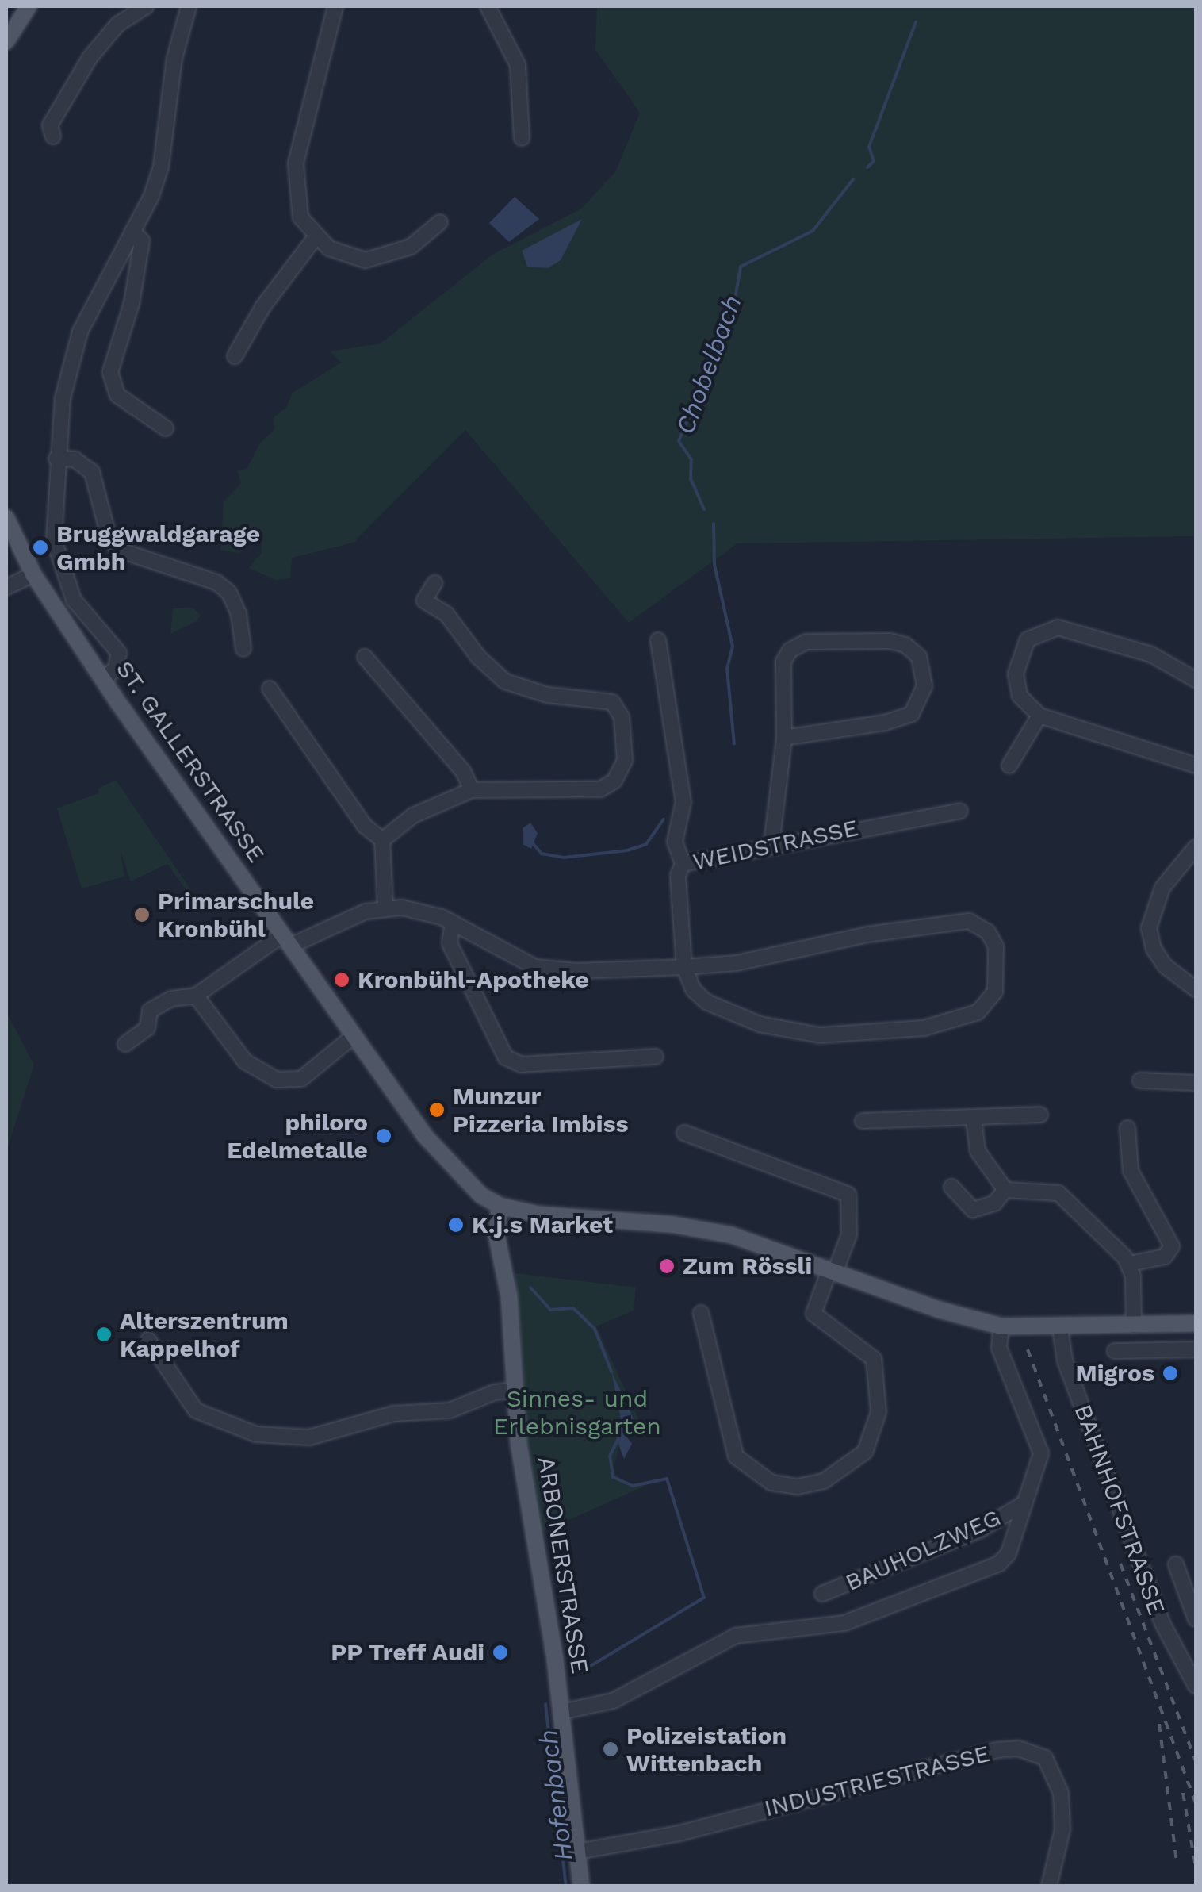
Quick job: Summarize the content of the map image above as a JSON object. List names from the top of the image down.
{
  "streets": {
    "main road": ["ST. GALLERSTRASSE", "ARBONERSTRASSE"],
    "street": [
      "WEIDSTRASSE",
      "BAHNHOFSTRASSE",
      "BAUHOLZWEG",
      "INDUSTRIESTRASSE"
    ]
  },
  "crossings": [
    ["ST. GALLERSTRASSE", "ARBONERSTRASSE"],
    ["ARBONERSTRASSE", "INDUSTRIESTRASSE"]
  ],
  "water": ["Chobelbach", "Hofenbach"],
  "parks": ["Sinnes- und Erlebnisgarten"],
  "places": [
    "Bruggwaldgarage Gmbh",
    "Primarschule Kronbühl",
    "Kronbühl-Apotheke",
    "Munzur Pizzeria Imbiss",
    "philoro Edelmetalle",
    "K.j.s Market",
    "Zum Rössli",
    "Alterszentrum Kappelhof",
    "Migros",
    "PP Treff Audi",
    "Polizeistation Wittenbach"
  ]
}
